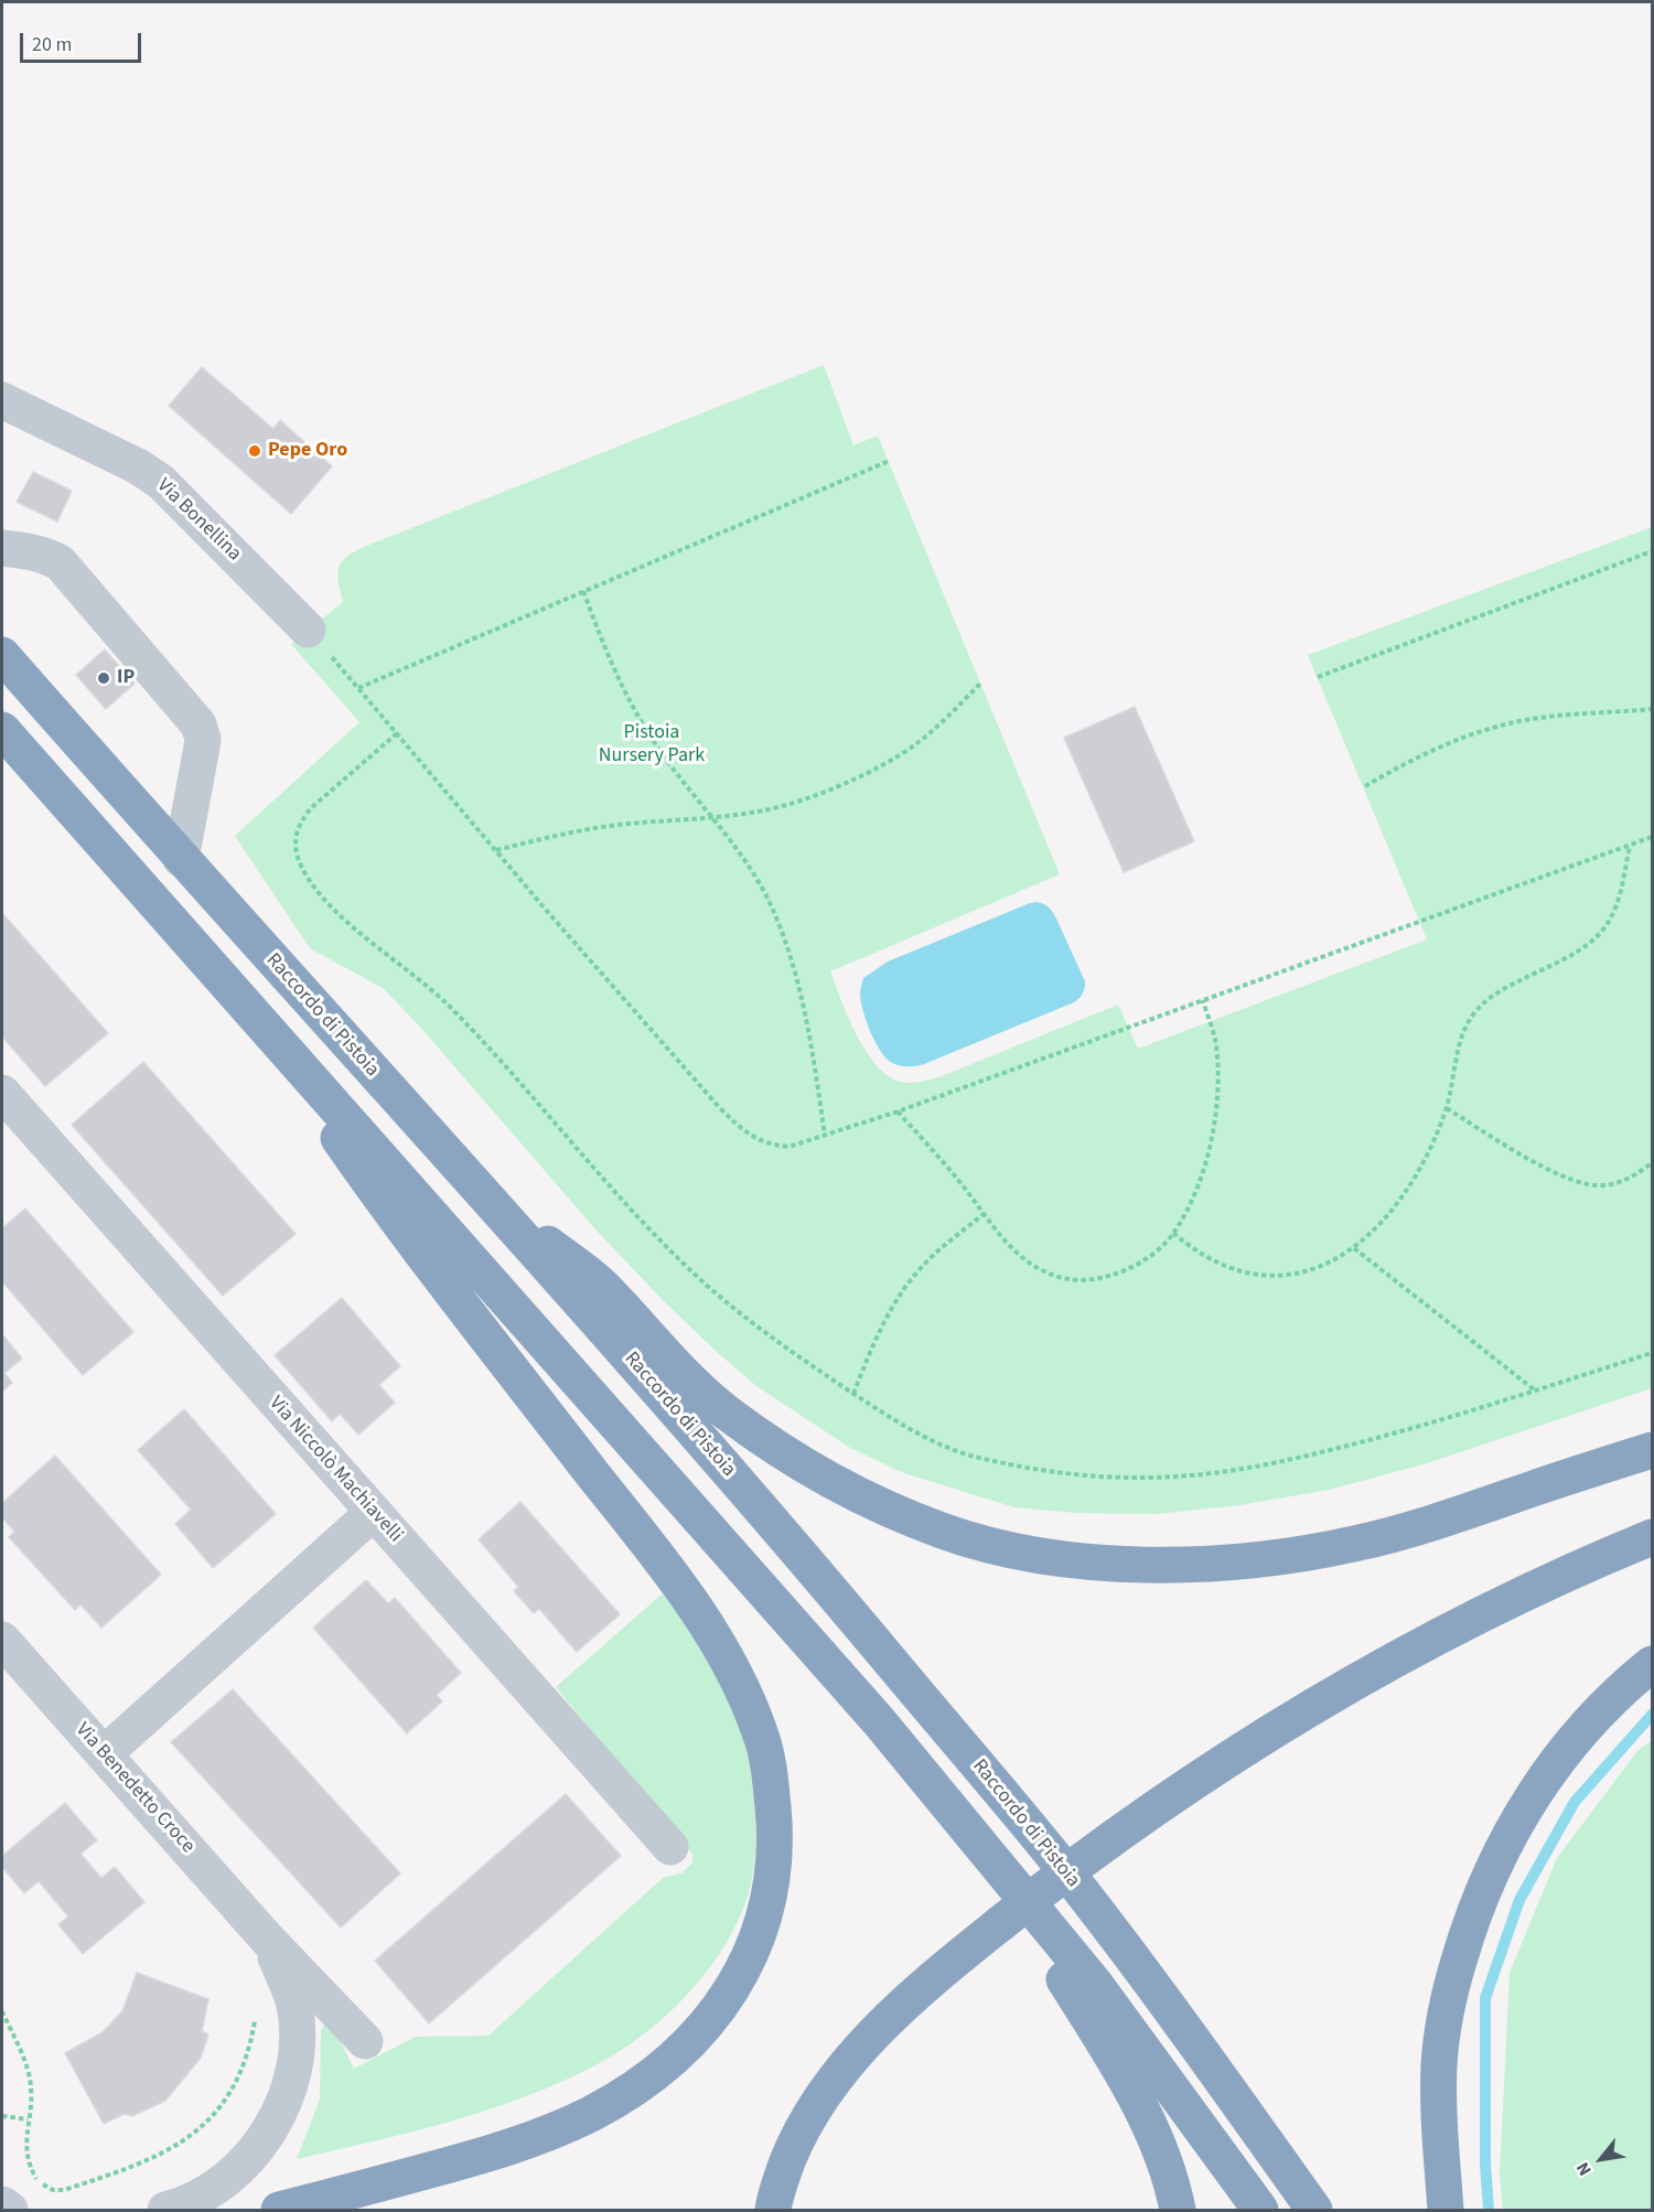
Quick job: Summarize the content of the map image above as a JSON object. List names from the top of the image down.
{
  "streets": {
    "highway": ["Raccordo di Pistoia"],
    "street": ["Via Bonellina", "Via Niccolò Machiavelli", "Via Benedetto Croce"]
  },
  "parks": ["Pistoia Nursery Park"],
  "places": ["Pepe Oro", "IP"],
  "scale_bar": "20 m",
  "north": "bottom left"
}
